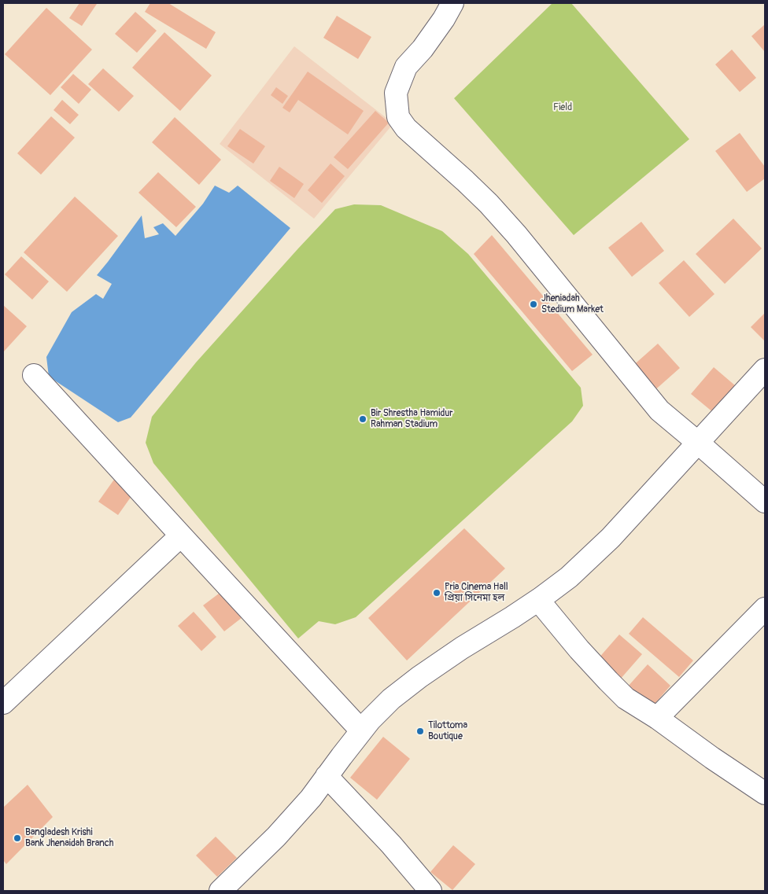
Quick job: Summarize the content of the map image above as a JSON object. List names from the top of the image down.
{
  "parks": ["Field"],
  "places": [
    "Jheniadah Stedium Market",
    "Bir Shrestha Hamidur Rahman Stadium",
    "Pria Cinema Hall প্রিয়া সিনেমা হল",
    "Tilottoma Boutique",
    "Bangladesh Krishi Bank Jhenaidah Branch"
  ]
}
